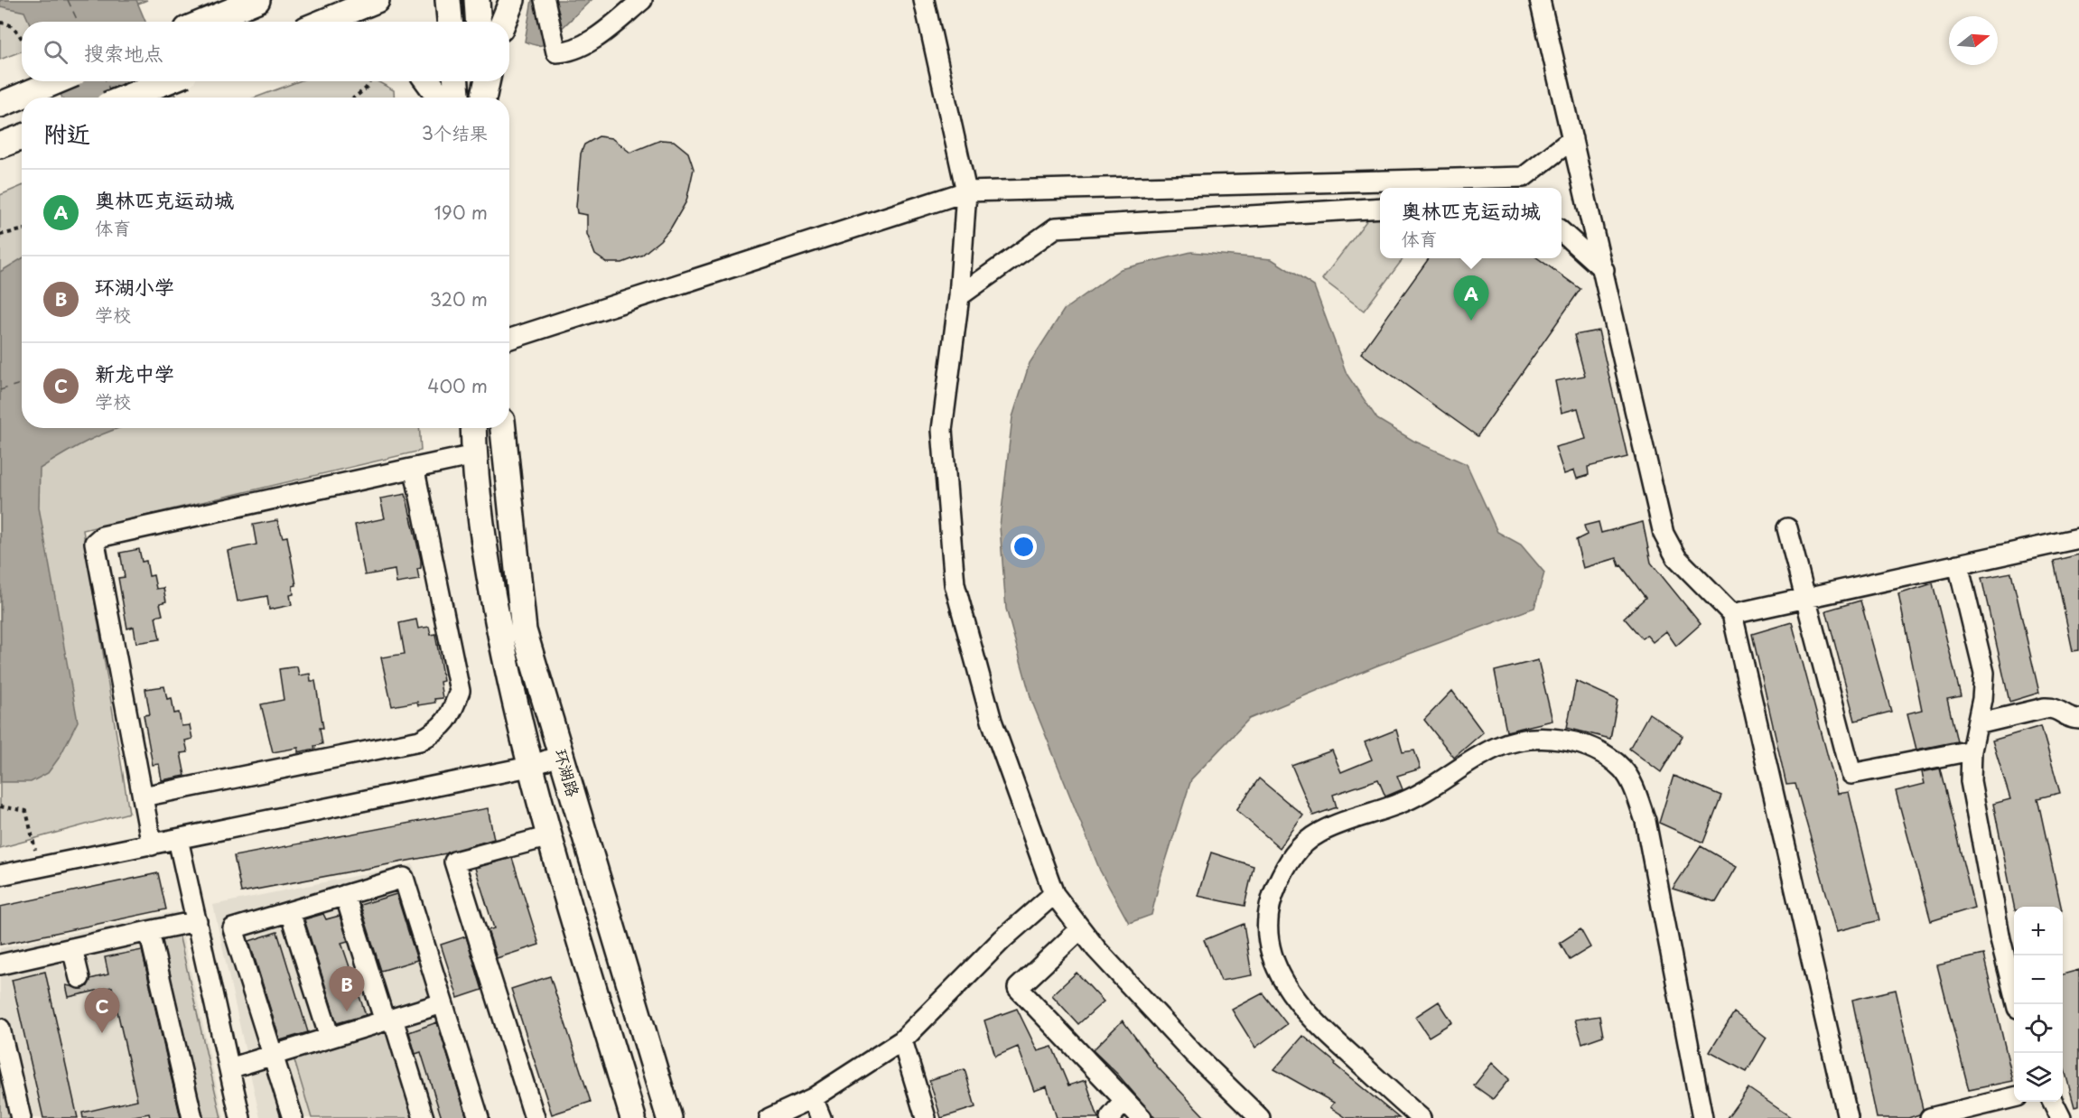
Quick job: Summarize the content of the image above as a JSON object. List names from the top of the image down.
{
  "streets": {
    "main road": ["环湖路"]
  },
  "north": "right",
  "page": {
    "search": "搜索地点",
    "heading": ["附近", "3个结果"],
    "list": [
      {
        "mark": "A",
        "name": "奥林匹克运动城",
        "note": "体育",
        "value": "190 m"
      },
      {
        "mark": "B",
        "name": "环湖小学",
        "note": "学校",
        "value": "320 m"
      },
      {
        "mark": "C",
        "name": "新龙中学",
        "note": "学校",
        "value": "400 m"
      }
    ],
    "popup": ["奥林匹克运动城", "体育"],
    "pins": ["A", "B", "C"],
    "map_buttons": ["+", "−"]
  }
}
